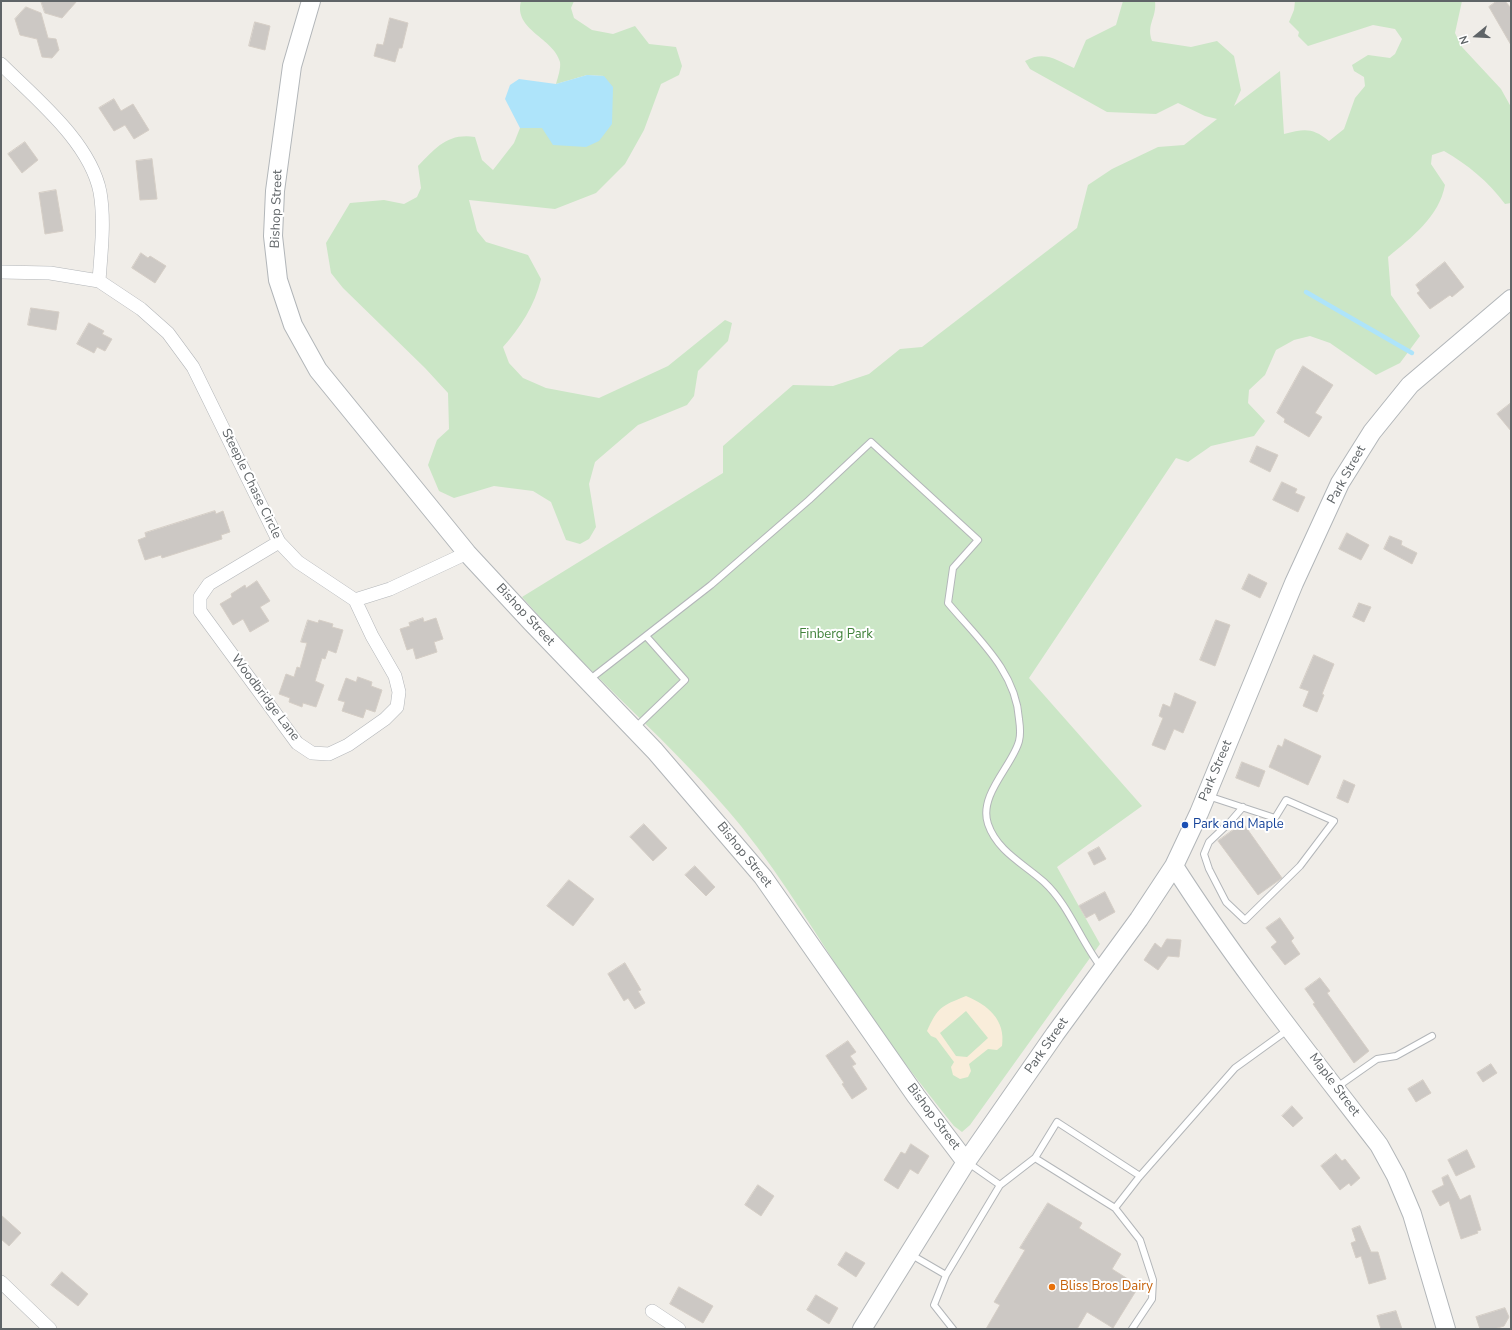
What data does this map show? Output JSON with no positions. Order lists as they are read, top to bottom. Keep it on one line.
{"streets":{"main road":["Bishop Street","Park Street","Maple Street"],"street":["Steeple Chase Circle","Woodbridge Lane"]},"crossings":[["Bishop Street","Park Street"],["Park Street","Maple Street"],["Steeple Chase Circle","Woodbridge Lane"]],"parks":["Finberg Park"],"places":["Park and Maple","Bliss Bros Dairy"],"north":"left"}
